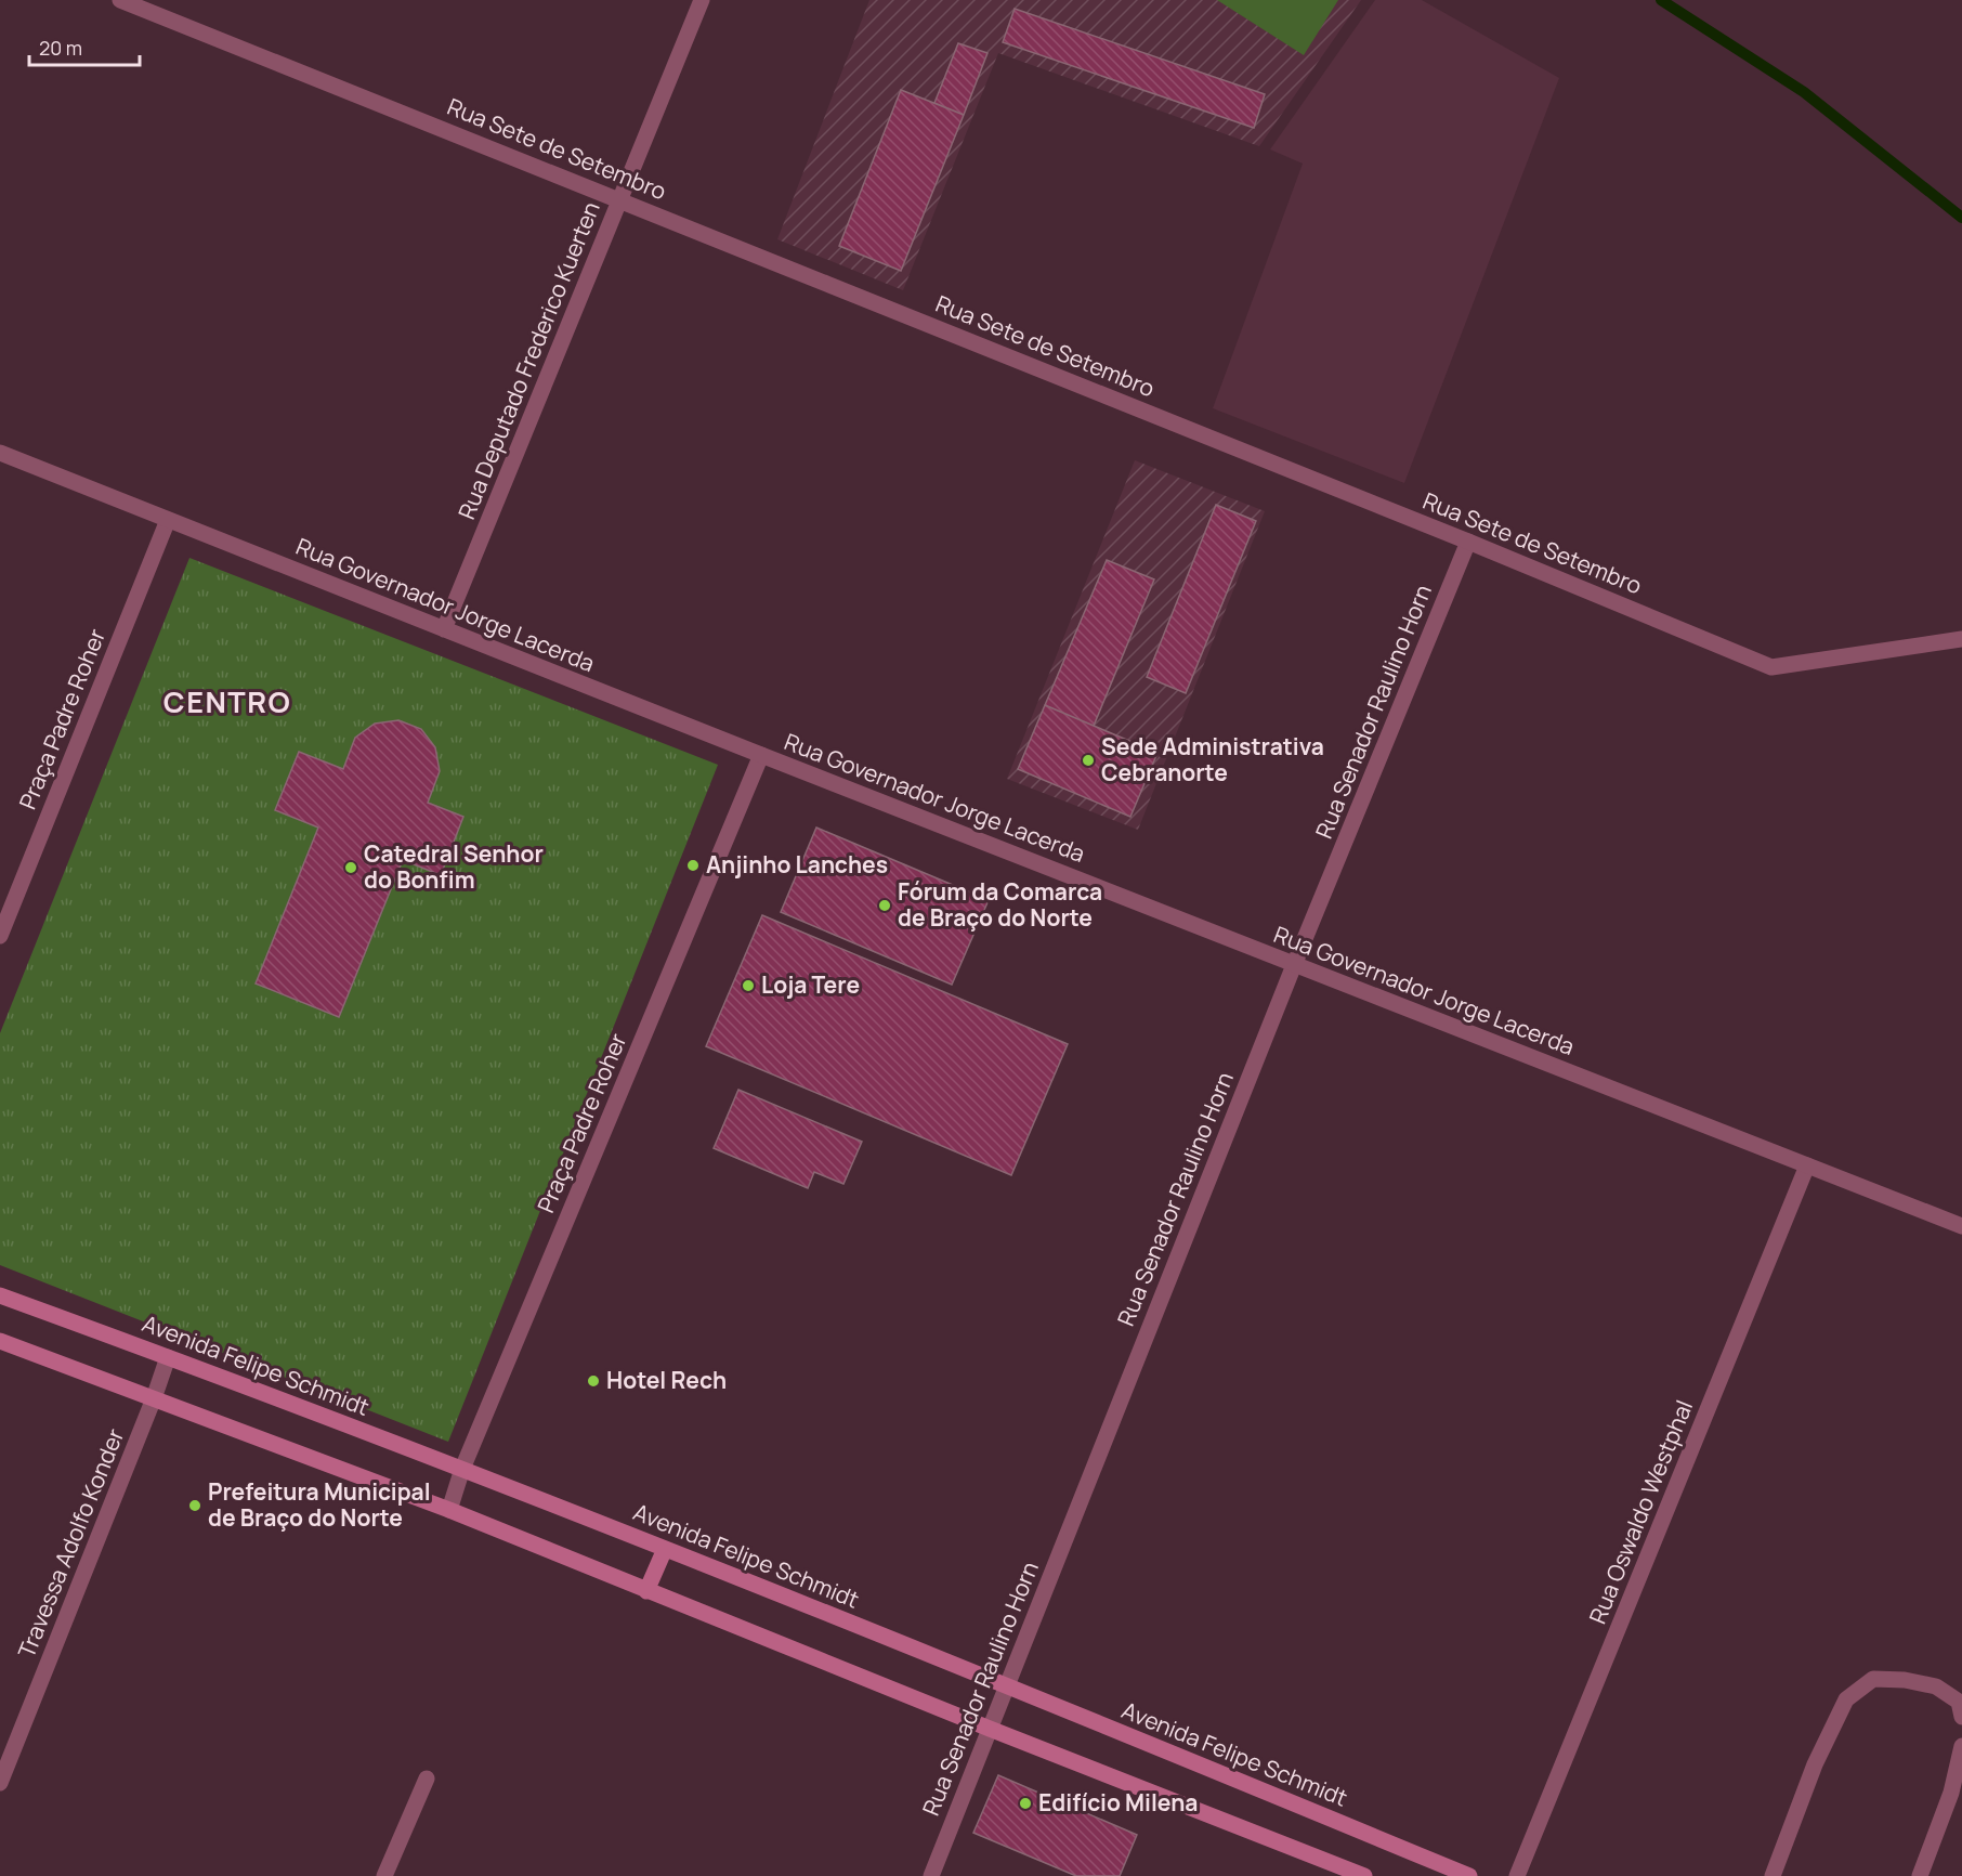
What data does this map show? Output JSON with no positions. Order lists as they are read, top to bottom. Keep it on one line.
{"streets":{"main road":["Avenida Felipe Schmidt"],"street":["Rua Sete de Setembro","Rua Deputado Frederico Kuerten","Rua Governador Jorge Lacerda","Rua Senador Raulino Horn","Praça Padre Roher","Rua Oswaldo Westphal","Travessa Adolfo Konder"]},"crossings":[["Rua Sete de Setembro","Rua Deputado Frederico Kuerten"],["Rua Sete de Setembro","Rua Senador Raulino Horn"],["Rua Deputado Frederico Kuerten","Rua Governador Jorge Lacerda"],["Rua Governador Jorge Lacerda","Rua Senador Raulino Horn"],["Rua Governador Jorge Lacerda","Praça Padre Roher"],["Rua Governador Jorge Lacerda","Rua Oswaldo Westphal"],["Rua Senador Raulino Horn","Avenida Felipe Schmidt"],["Praça Padre Roher","Avenida Felipe Schmidt"],["Avenida Felipe Schmidt","Travessa Adolfo Konder"]],"districts":["CENTRO"],"places":["Sede Administrativa Cebranorte","Anjinho Lanches","Catedral Senhor do Bonfim","Fórum da Comarca de Braço do Norte","Loja Tere","Hotel Rech","Prefeitura Municipal de Braço do Norte","Edifício Milena"],"scale_bar":"20 m"}
